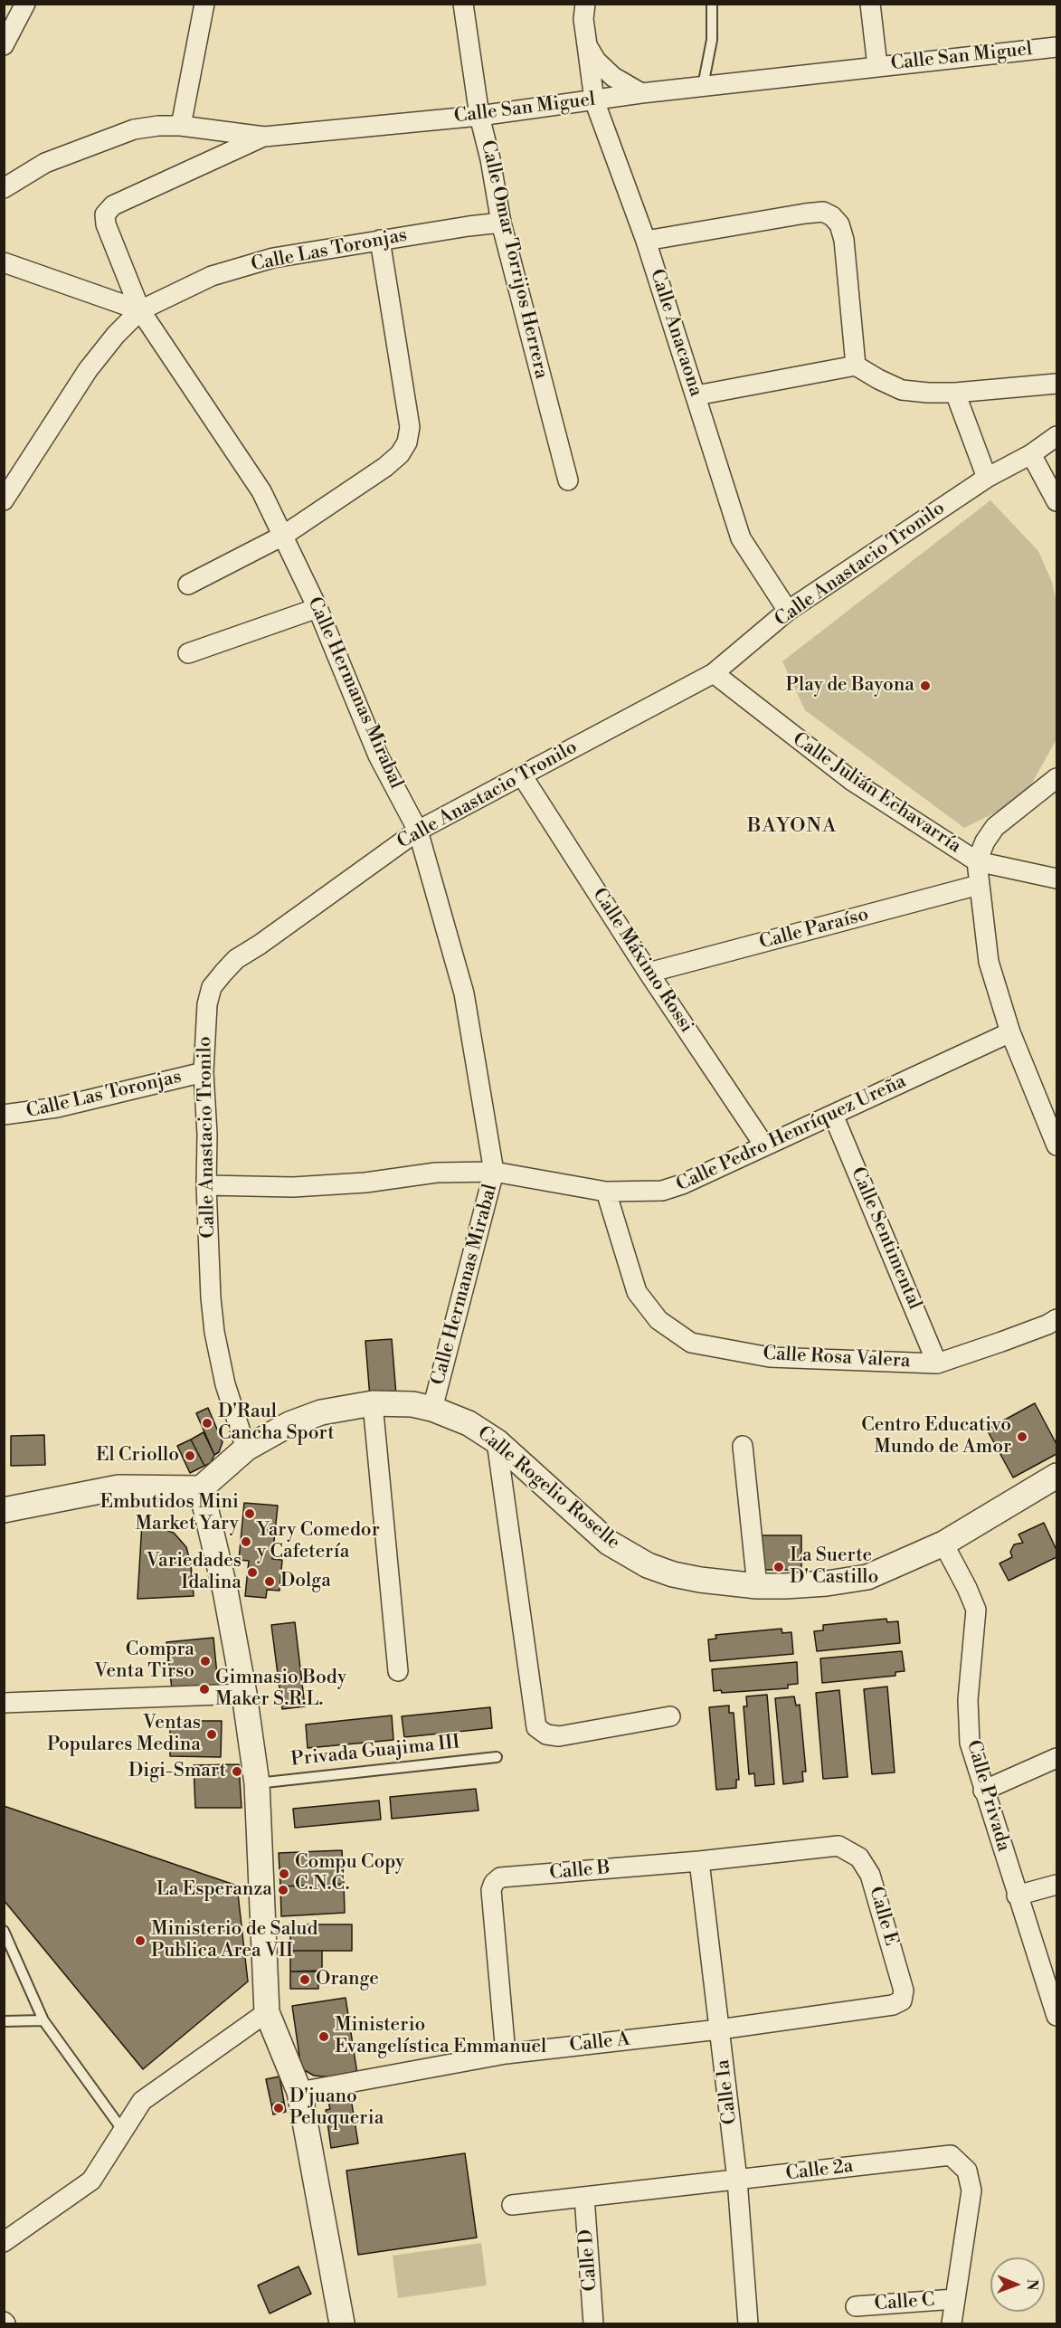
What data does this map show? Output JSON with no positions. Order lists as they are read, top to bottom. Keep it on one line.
{"streets":{"street":["Calle San Miguel","Calle Las Toronjas","Calle Omar Torrijos Herrera","Calle Anacaona","Calle Anastacio Tronilo","Calle Hermanas Mirabal","Calle Julián Echavarría","Calle Paraíso","Calle Máximo Rossi","Calle Pedro Henríquez Ureña","Calle Sentimental","Calle Rosa Valera","Calle Rogelio Roselle","Calle Privada","Calle B","Calle E","Calle A","Calle 1a","Calle 2a","Calle D","Calle C"],"lane":["Privada Guajima III"]},"crossings":[["Calle San Miguel","Calle Omar Torrijos Herrera"],["Calle San Miguel","Calle Anacaona"],["Calle San Miguel","Calle Hermanas Mirabal"],["Calle Las Toronjas","Calle Omar Torrijos Herrera"],["Calle Las Toronjas","Calle Anastacio Tronilo"],["Calle Las Toronjas","Calle Hermanas Mirabal"],["Calle Anacaona","Calle Anastacio Tronilo"],["Calle Anastacio Tronilo","Calle Hermanas Mirabal"],["Calle Anastacio Tronilo","Calle Julián Echavarría"],["Calle Anastacio Tronilo","Calle Máximo Rossi"],["Calle Anastacio Tronilo","Calle Pedro Henríquez Ureña"],["Calle Anastacio Tronilo","Calle Rogelio Roselle"],["Calle Hermanas Mirabal","Calle Pedro Henríquez Ureña"],["Calle Hermanas Mirabal","Calle Rogelio Roselle"],["Calle Paraíso","Calle Máximo Rossi"],["Calle Máximo Rossi","Calle Pedro Henríquez Ureña"],["Calle Pedro Henríquez Ureña","Calle Sentimental"],["Calle Pedro Henríquez Ureña","Calle Rosa Valera"],["Calle Sentimental","Calle Rosa Valera"],["Calle Rogelio Roselle","Calle Privada"],["Calle B","Calle E"],["Calle B","Calle A"],["Calle B","Calle 1a"],["Calle E","Calle A"],["Calle A","Calle 1a"],["Calle 1a","Calle 2a"],["Calle 2a","Calle D"],["Calle 2a","Calle C"]],"districts":["BAYONA"],"places":["Play de Bayona","D'Raul Cancha Sport","Centro Educativo Mundo de Amor","El Criollo","Embutidos Mini Market Yary","Yary Comedor y Cafetería","La Suerte D' Castillo","Variedades Idalina","Dolga","Compra Venta Tirso","Gimnasio Body Maker S.R.L.","Ventas Populares Medina","Digi-Smart","Compu Copy C.N.C.","La Esperanza","Ministerio de Salud Publica Area VII","Orange","Ministerio Evangelística Emmanuel","D'juano Peluqueria"],"north":"right"}
